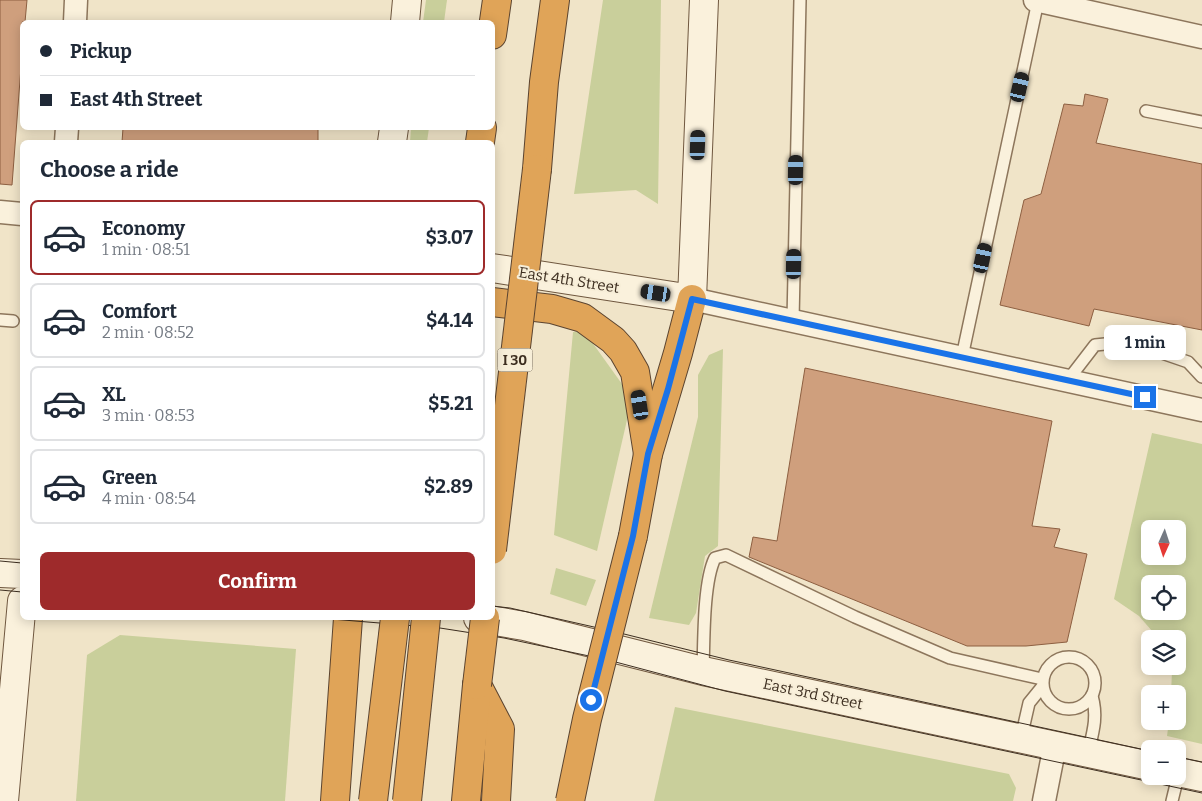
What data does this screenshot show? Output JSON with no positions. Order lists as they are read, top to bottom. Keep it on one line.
{"streets":{"highway":["I 30"],"main road":["East 4th Street","East 3rd Street"]},"north":"bottom","page":{"banner":["Pickup","East 4th Street"],"heading":"Choose a ride","list":[{"name":"Economy","note":"1 min · 08:51","value":"$3.07"},{"name":"Comfort","note":"2 min · 08:52","value":"$4.14"},{"name":"XL","note":"3 min · 08:53","value":"$5.21"},{"name":"Green","note":"4 min · 08:54","value":"$2.89"}],"bubble":"1 min","map_buttons":["+","−"],"buttons":"Confirm"}}
